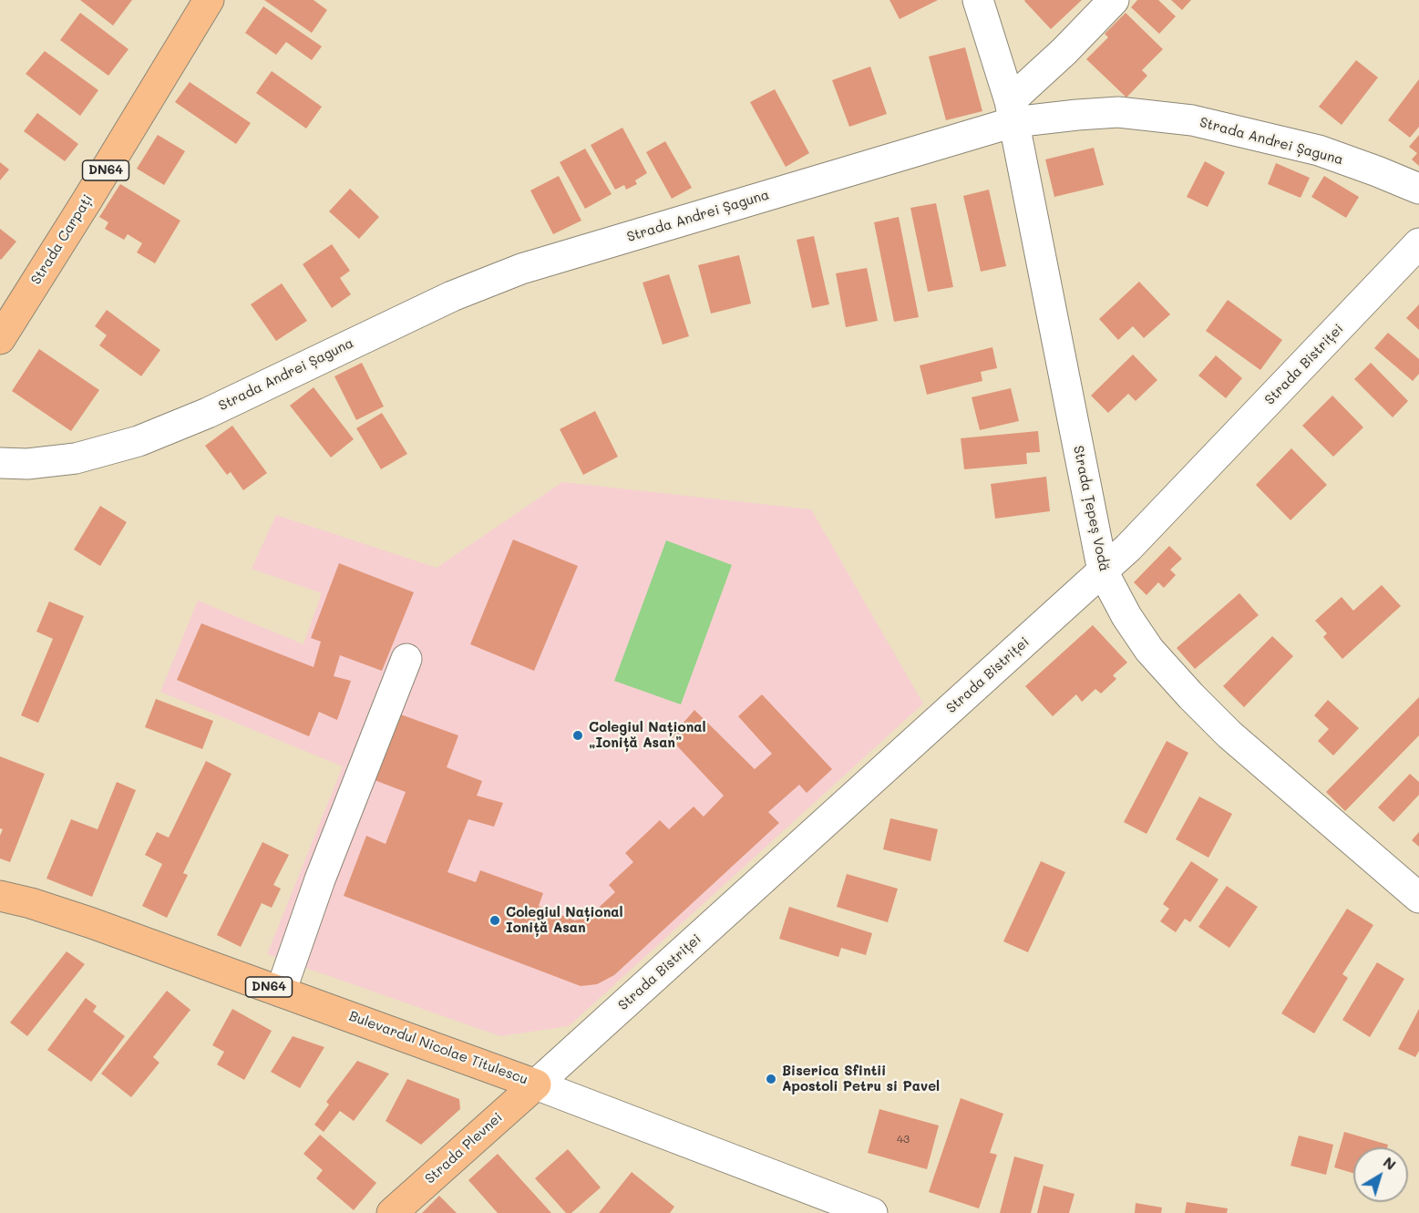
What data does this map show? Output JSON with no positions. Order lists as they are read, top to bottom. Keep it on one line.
{"streets":{"main road":["DN64","Strada Carpați","Bulevardul Nicolae Titulescu","Strada Plevnei"],"street":["Strada Andrei Șaguna","Strada Bistriței","Strada Țepeș Vodă"]},"crossings":[["Strada Andrei Șaguna","Strada Țepeș Vodă"],["Strada Bistriței","Strada Țepeș Vodă"],["Strada Bistriței","Bulevardul Nicolae Titulescu"],["Strada Bistriței","Strada Plevnei"],["Bulevardul Nicolae Titulescu","Strada Plevnei"]],"places":["Colegiul Național „Ioniță Asan”","Colegiul Național Ioniță Asan","Biserica Sfintii Apostoli Petru si Pavel"],"house_numbers":["43"],"north":"top right"}
